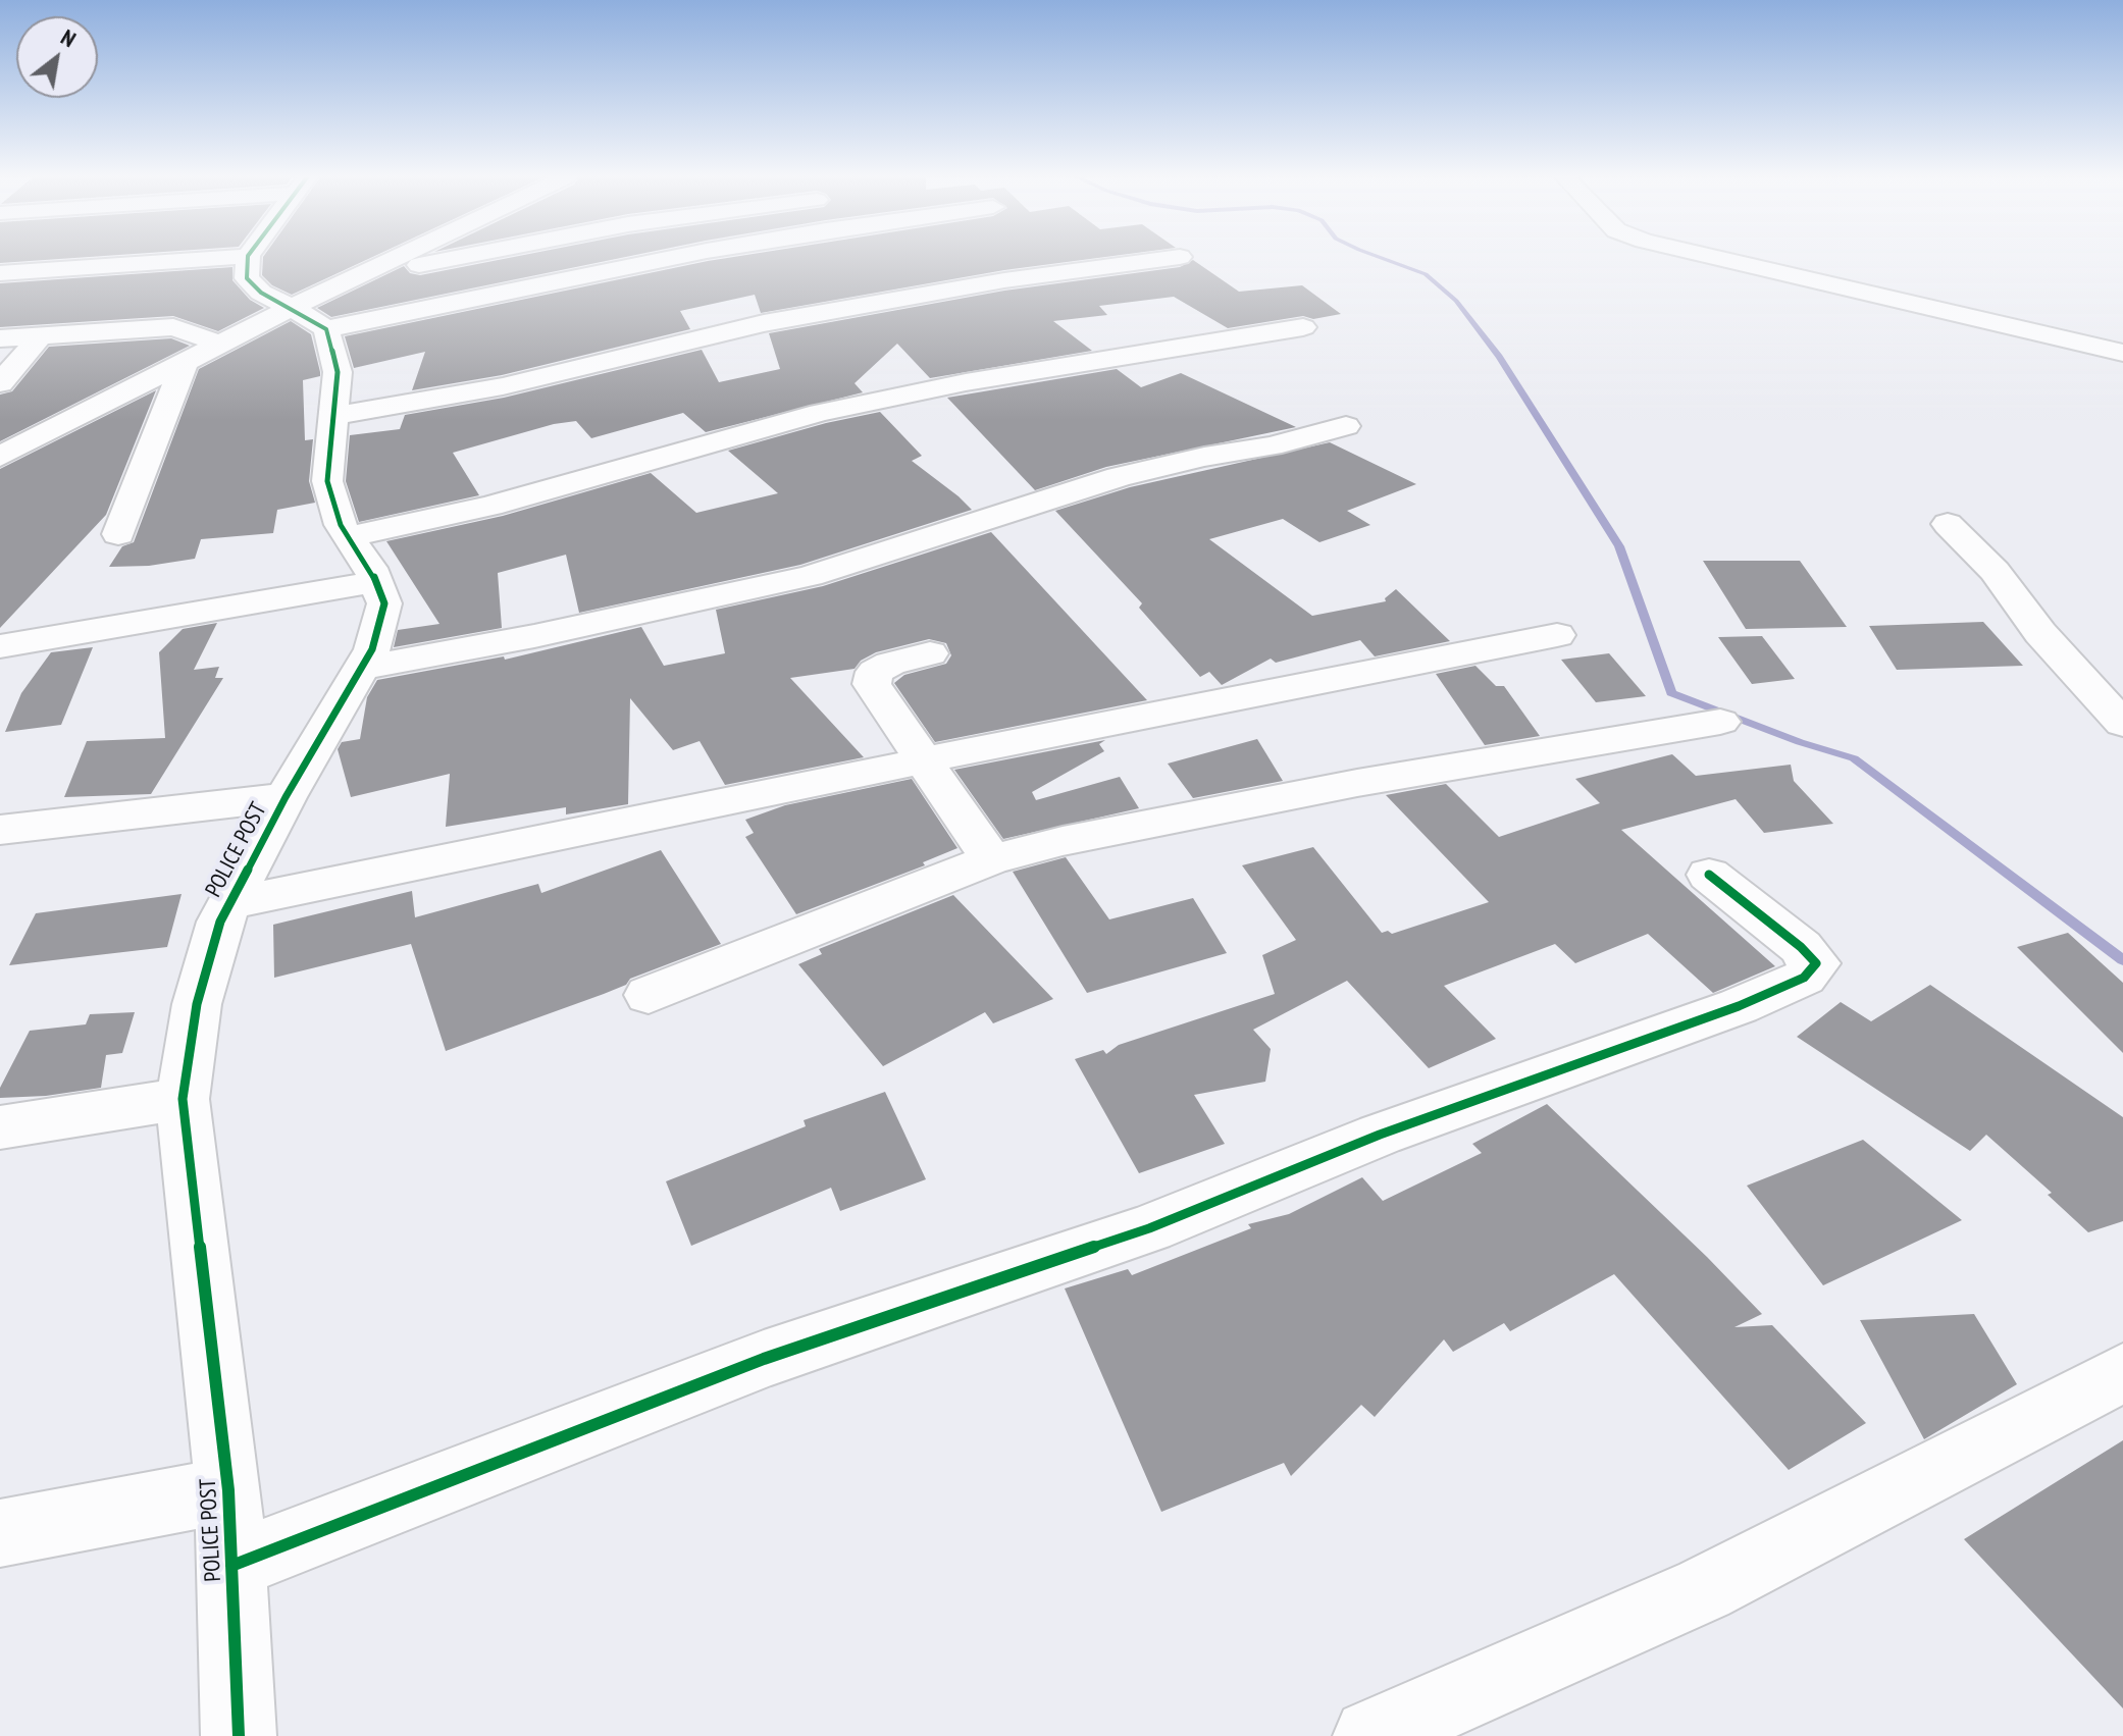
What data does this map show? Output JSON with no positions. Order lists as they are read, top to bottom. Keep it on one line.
{"streets":{"street":["POLICE POST"]},"north":"top right"}
